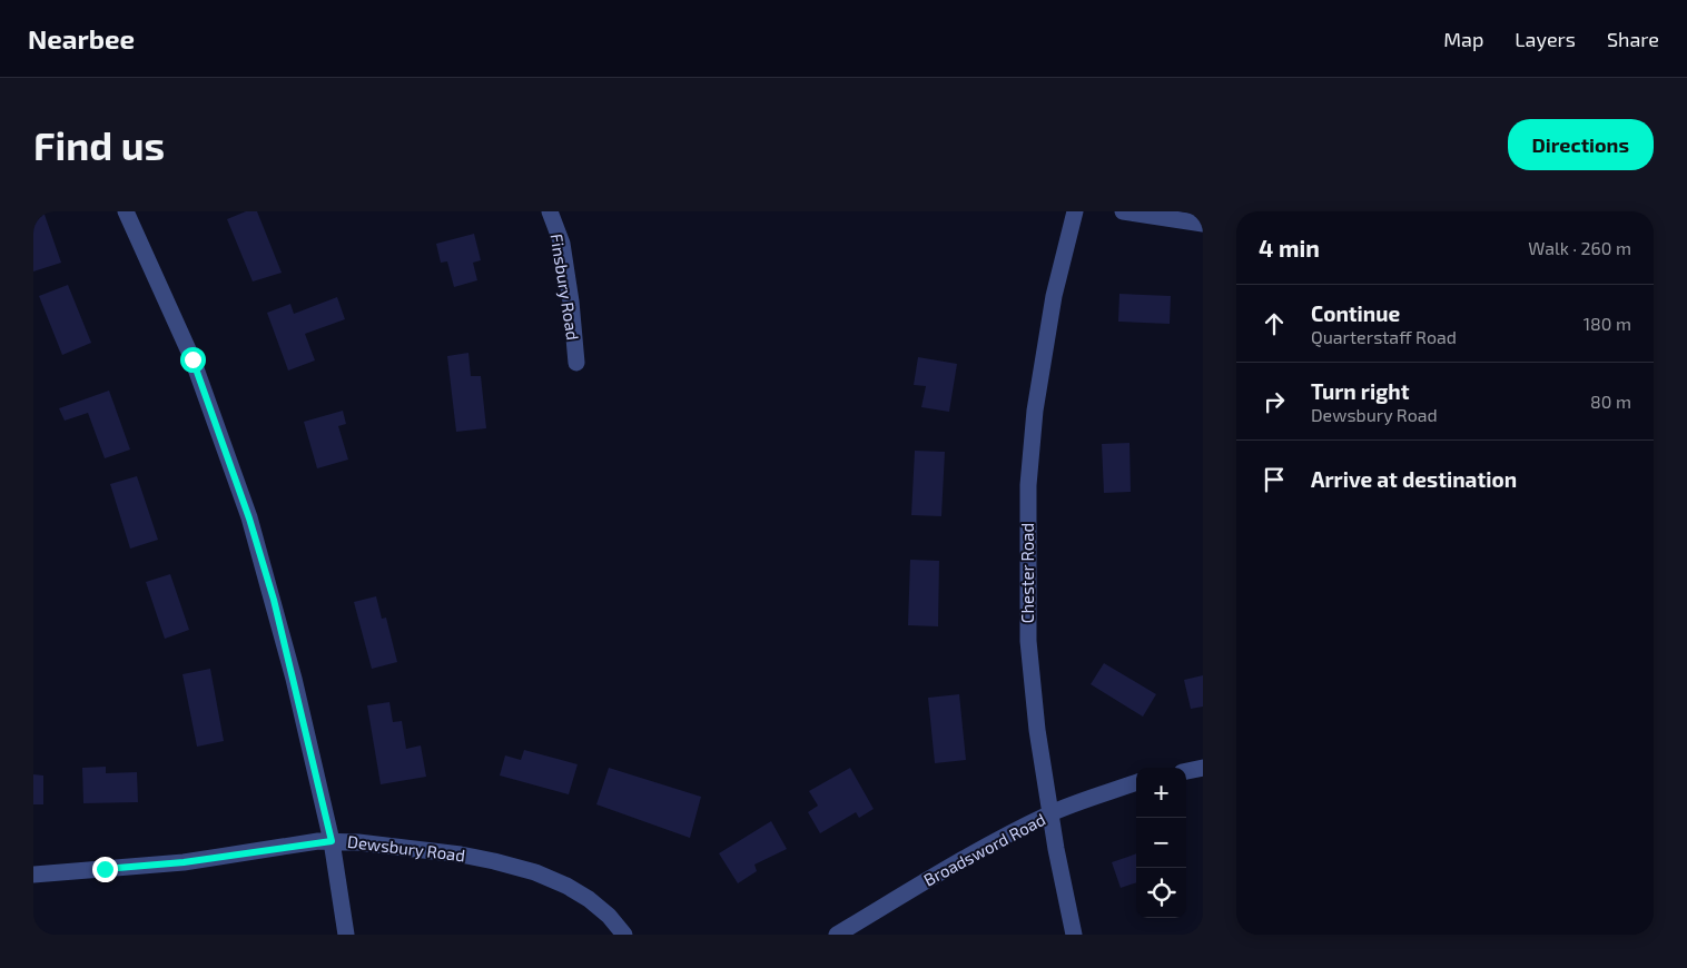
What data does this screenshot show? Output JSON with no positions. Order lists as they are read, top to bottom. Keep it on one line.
{"streets":{"street":["Finsbury Road","Chester Road","Dewsbury Road","Broadsword Road"]},"crossings":[["Chester Road","Broadsword Road"]],"page":{"header":"Nearbee","nav":["Map","Layers","Share"],"buttons":"Directions","title":"Find us","heading":["4 min","Walk · 260 m"],"list":[["Continue","Quarterstaff Road","180 m"],["Turn right","Dewsbury Road","80 m"],"Arrive at destination"],"map_buttons":["+","−"]}}
